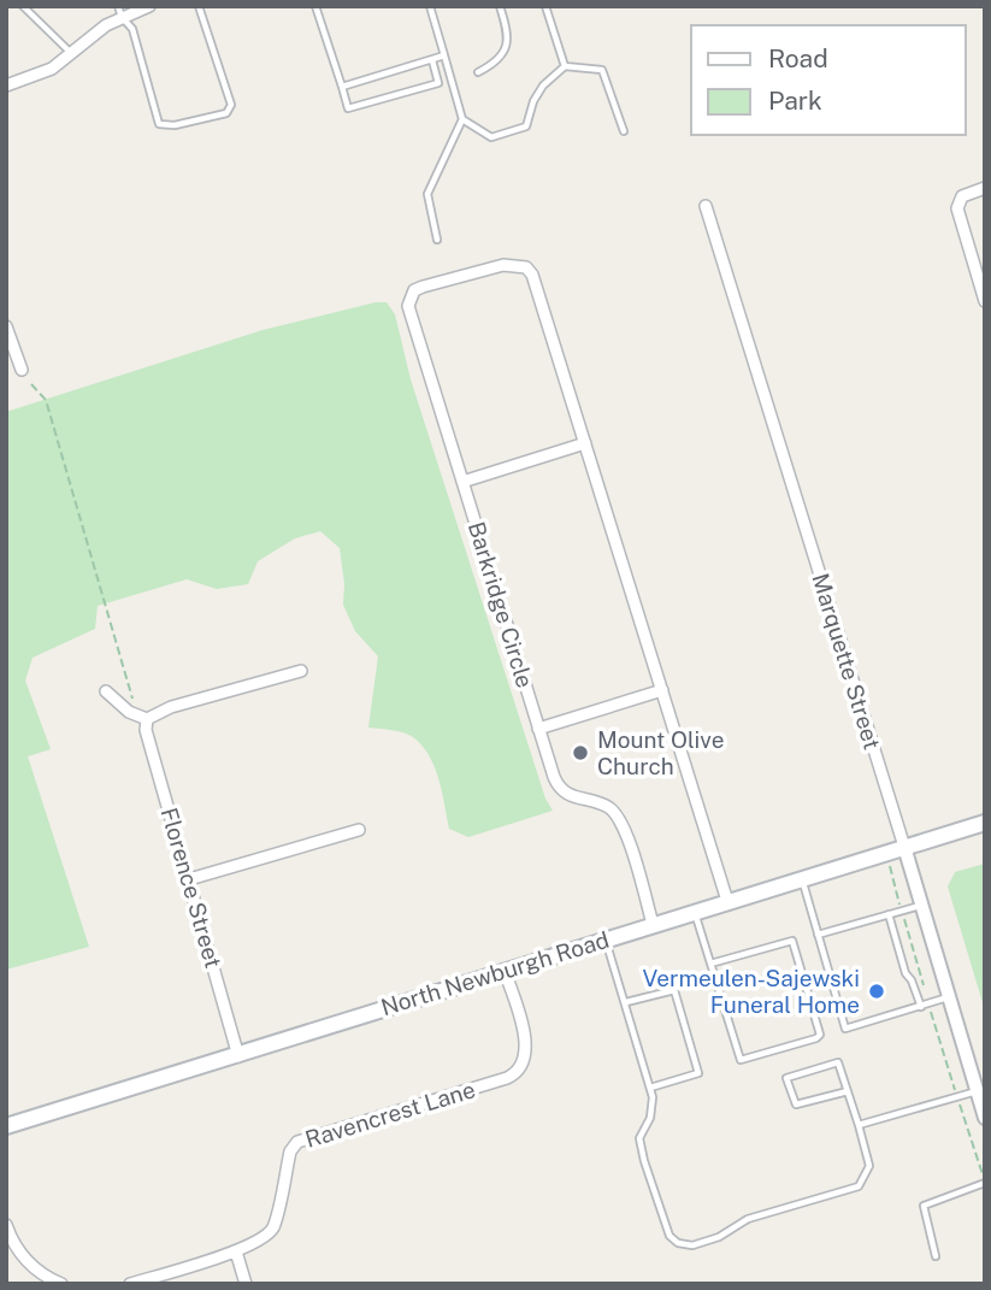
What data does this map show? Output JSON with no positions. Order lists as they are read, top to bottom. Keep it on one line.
{"streets":{"main road":["North Newburgh Road"],"street":["Barkridge Circle","Marquette Street","Florence Street","Ravencrest Lane"]},"crossings":[["Barkridge Circle","North Newburgh Road"],["Marquette Street","North Newburgh Road"],["Florence Street","North Newburgh Road"],["North Newburgh Road","Ravencrest Lane"]],"places":["Mount Olive Church","Vermeulen-Sajewski Funeral Home"],"legend":["Road","Park"]}
